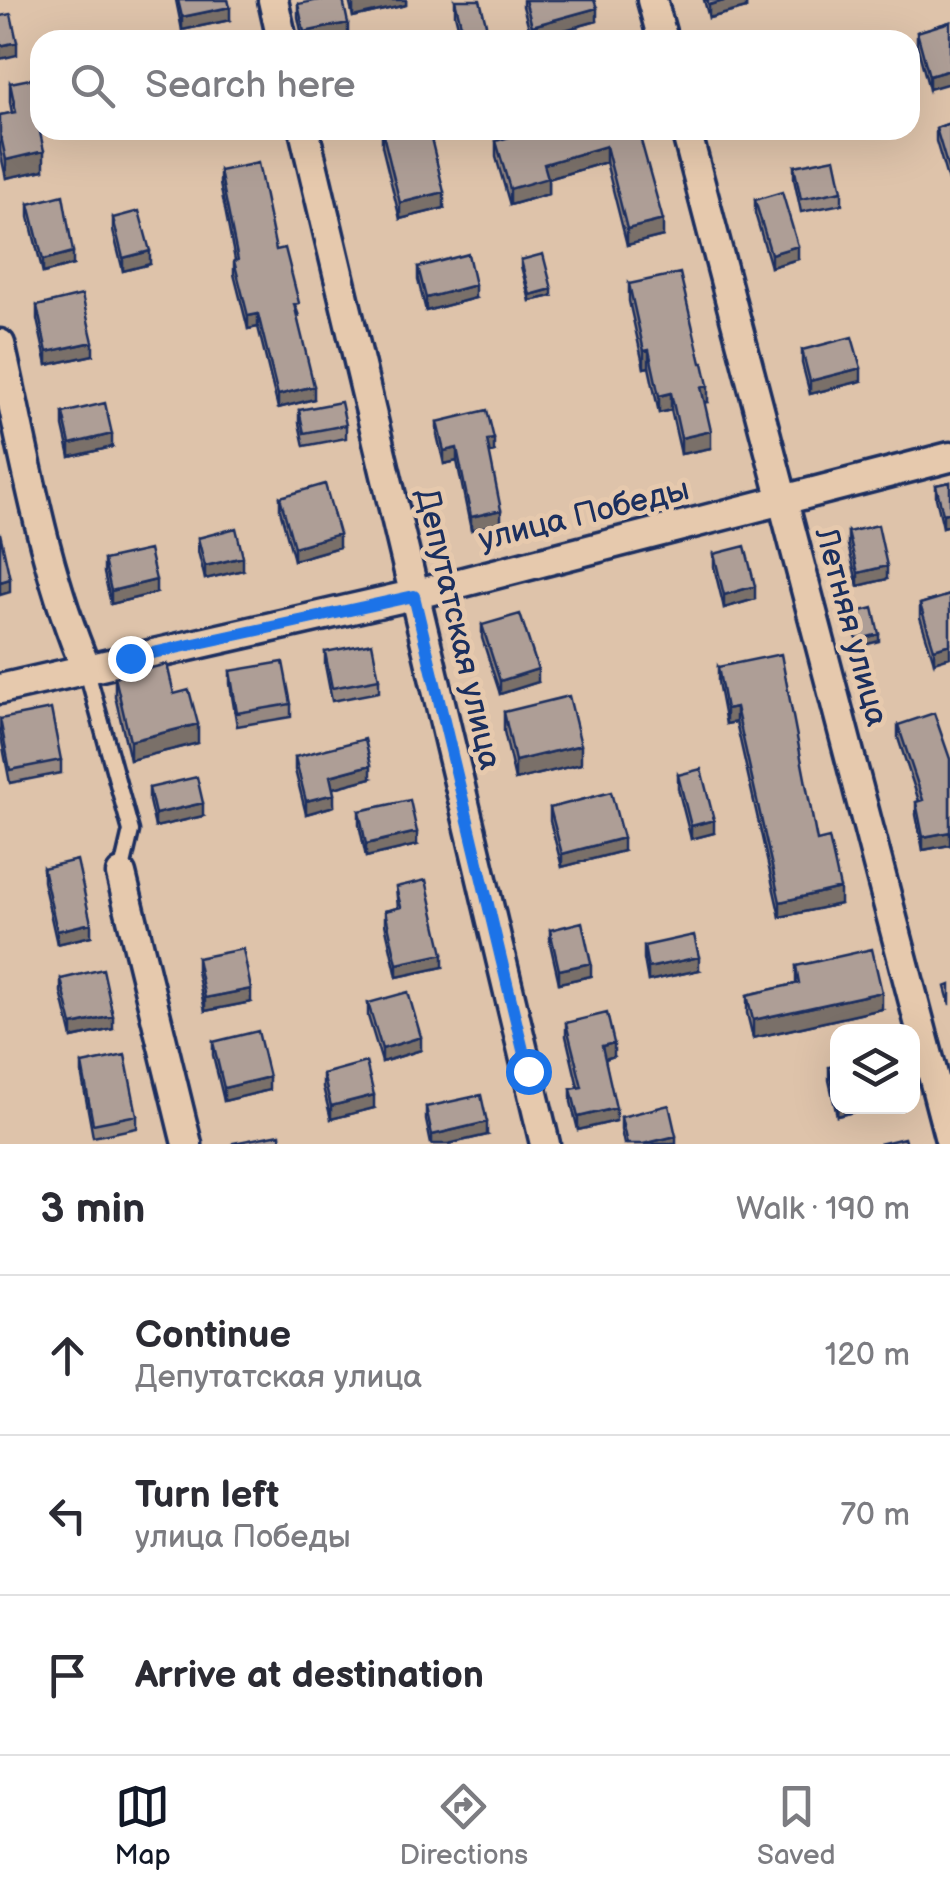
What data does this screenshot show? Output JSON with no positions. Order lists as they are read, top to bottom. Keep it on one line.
{"streets":{"street":["улица Победы","Летняя улица","Депутатская улица"]},"crossings":[["улица Победы","Летняя улица"],["улица Победы","Депутатская улица"]],"page":{"search":"Search here","heading":["3 min","Walk · 190 m"],"list":[["Continue","Депутатская улица","120 m"],["Turn left","улица Победы","70 m"],"Arrive at destination"],"nav":["Map","Directions","Saved"]}}
